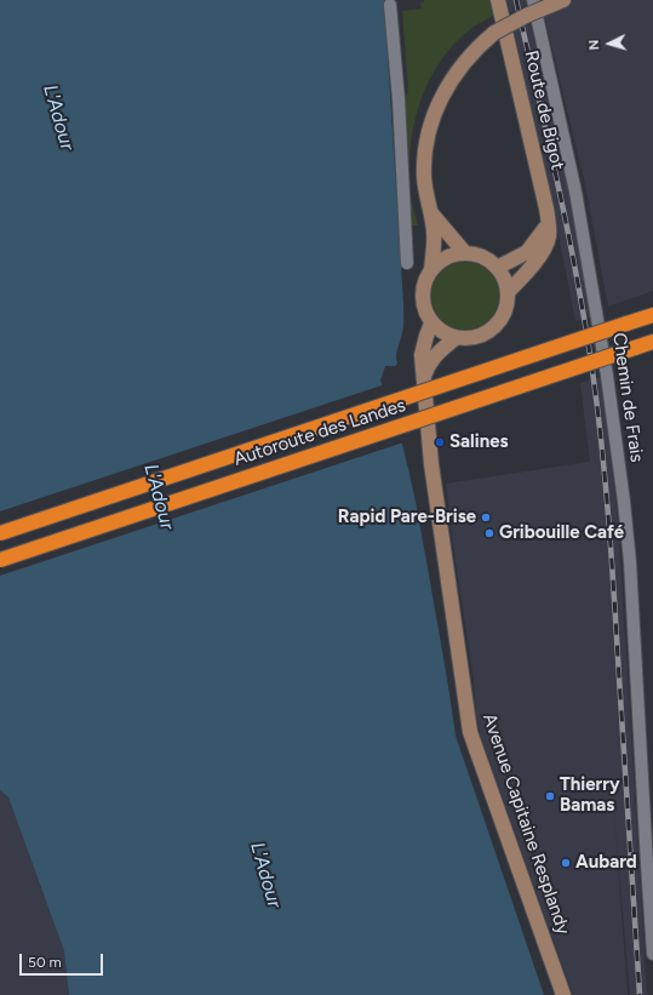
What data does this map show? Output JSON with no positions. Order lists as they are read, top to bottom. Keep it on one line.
{"streets":{"highway":["Autoroute des Landes"],"main road":["Route de Bigot","Avenue Capitaine Resplandy"],"street":["Chemin de Frais"]},"crossings":[["Route de Bigot","Avenue Capitaine Resplandy"]],"water":["L'Adour"],"places":["Salines","Rapid Pare-Brise","Gribouille Café","Thierry Bamas","Aubard"],"scale_bar":"50 m","north":"left"}
